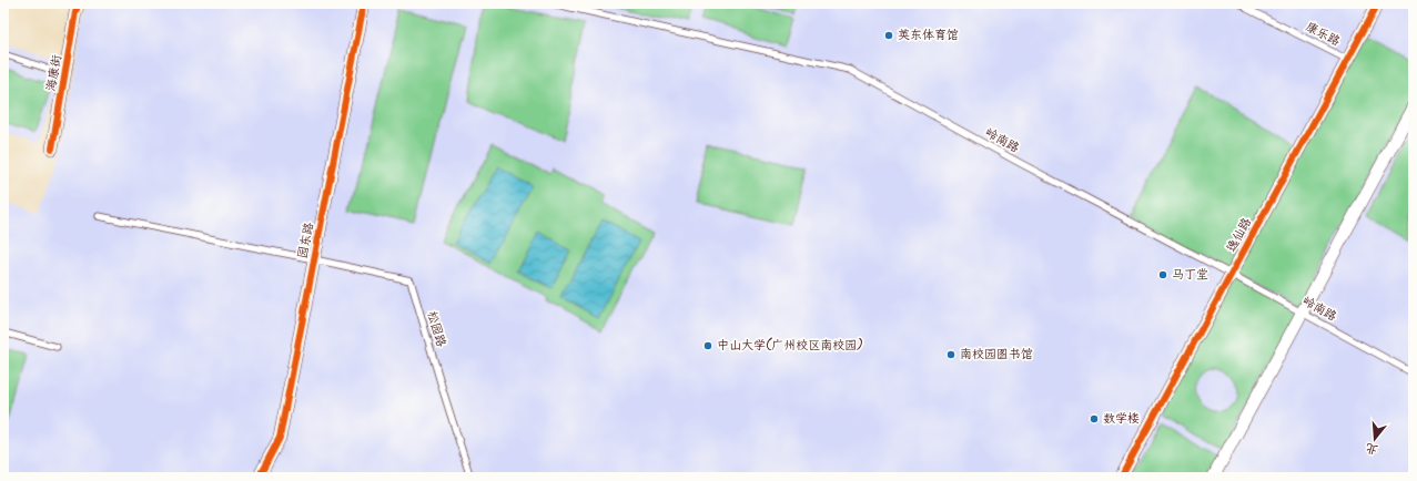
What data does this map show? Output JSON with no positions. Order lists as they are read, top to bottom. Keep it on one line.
{"streets":{"street":["海康街","逸仙路","园东路"],"lane":["康乐路","岭南路","松园路"]},"crossings":[["康乐路","逸仙路"],["岭南路","逸仙路"],["园东路","松园路"]],"places":["英东体育馆","马丁堂","中山大学(广州校区南校园)","南校园图书馆","数学楼"],"north":"bottom"}
